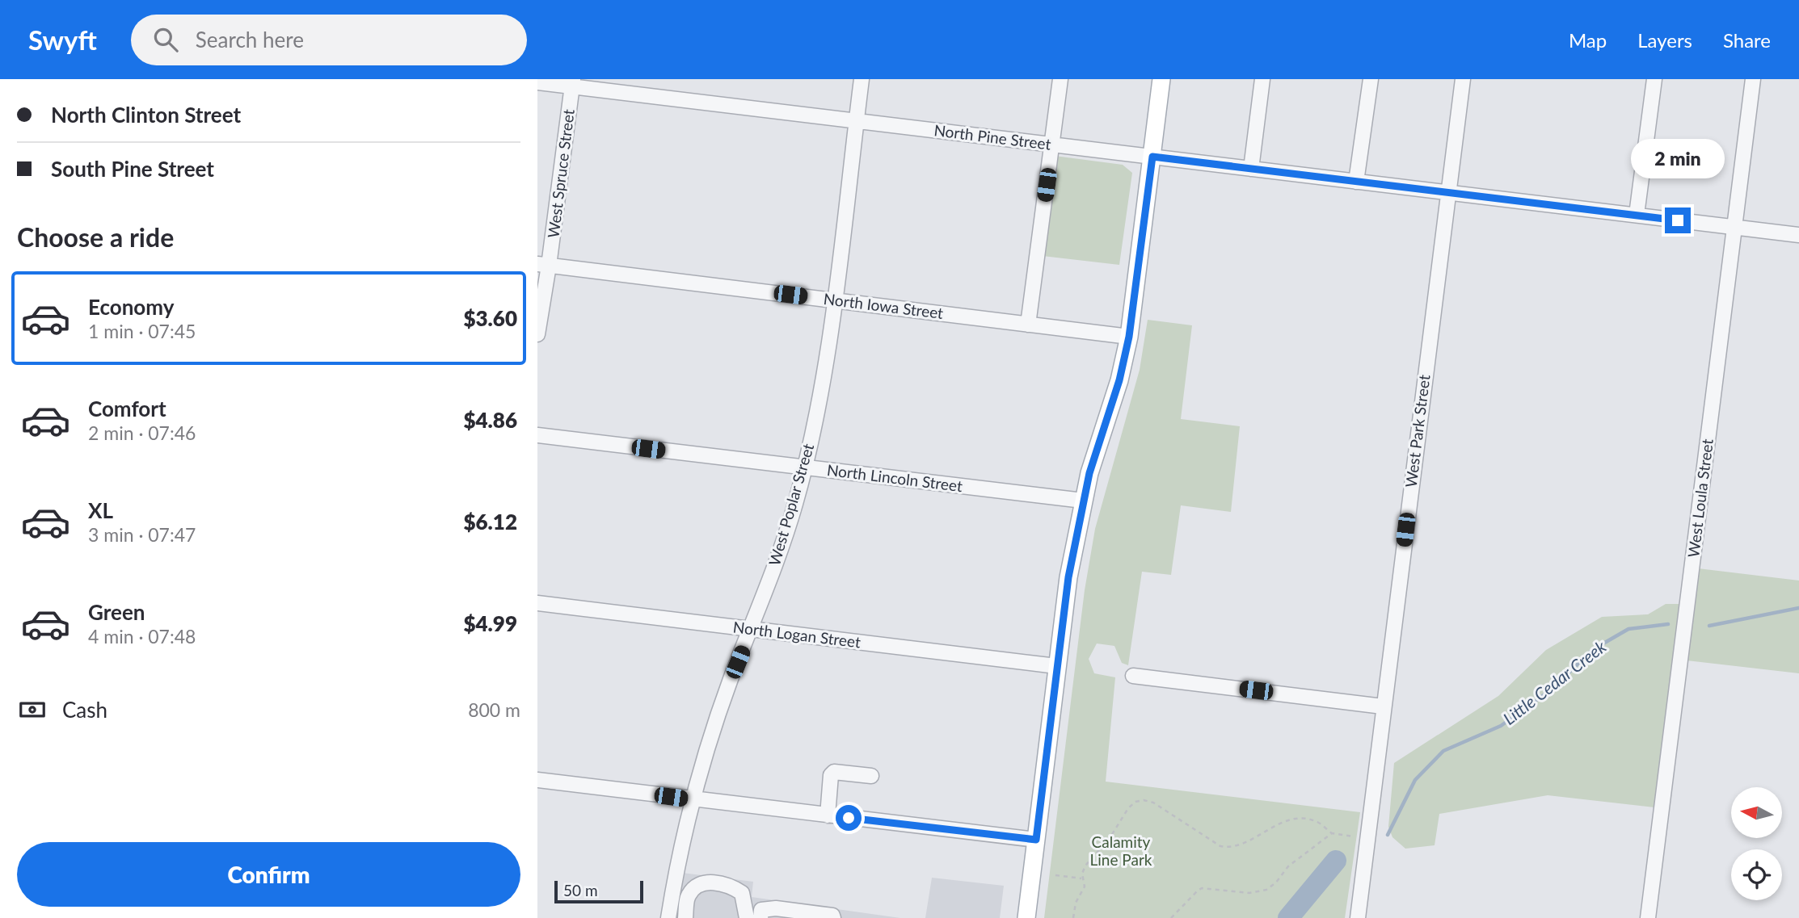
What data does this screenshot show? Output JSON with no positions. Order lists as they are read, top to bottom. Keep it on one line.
{"streets":{"street":["North Pine Street","West Spruce Street","North Iowa Street","West Park Street","North Lincoln Street","West Loula Street","West Poplar Street","North Logan Street"]},"crossings":[["North Pine Street","West Spruce Street"],["North Pine Street","West Park Street"],["North Pine Street","West Loula Street"],["North Pine Street","West Poplar Street"],["West Spruce Street","North Iowa Street"],["North Iowa Street","West Poplar Street"],["North Lincoln Street","West Poplar Street"],["West Poplar Street","North Logan Street"]],"water":["Little Cedar Creek"],"parks":["Calamity Line Park"],"scale_bar":"50 m","north":"left","page":{"header":"Swyft","search":"Search here","nav":["Map","Layers","Share"],"banner":["North Clinton Street","South Pine Street"],"bubble":"2 min","heading":"Choose a ride","list":[{"name":"Economy","note":"1 min · 07:45","value":"$3.60"},{"name":"Comfort","note":"2 min · 07:46","value":"$4.86"},{"name":"XL","note":"3 min · 07:47","value":"$6.12"},{"name":"Green","note":"4 min · 07:48","value":"$4.99"}],"pay":["Cash","800 m"],"buttons":"Confirm","scale":"50 m"}}
